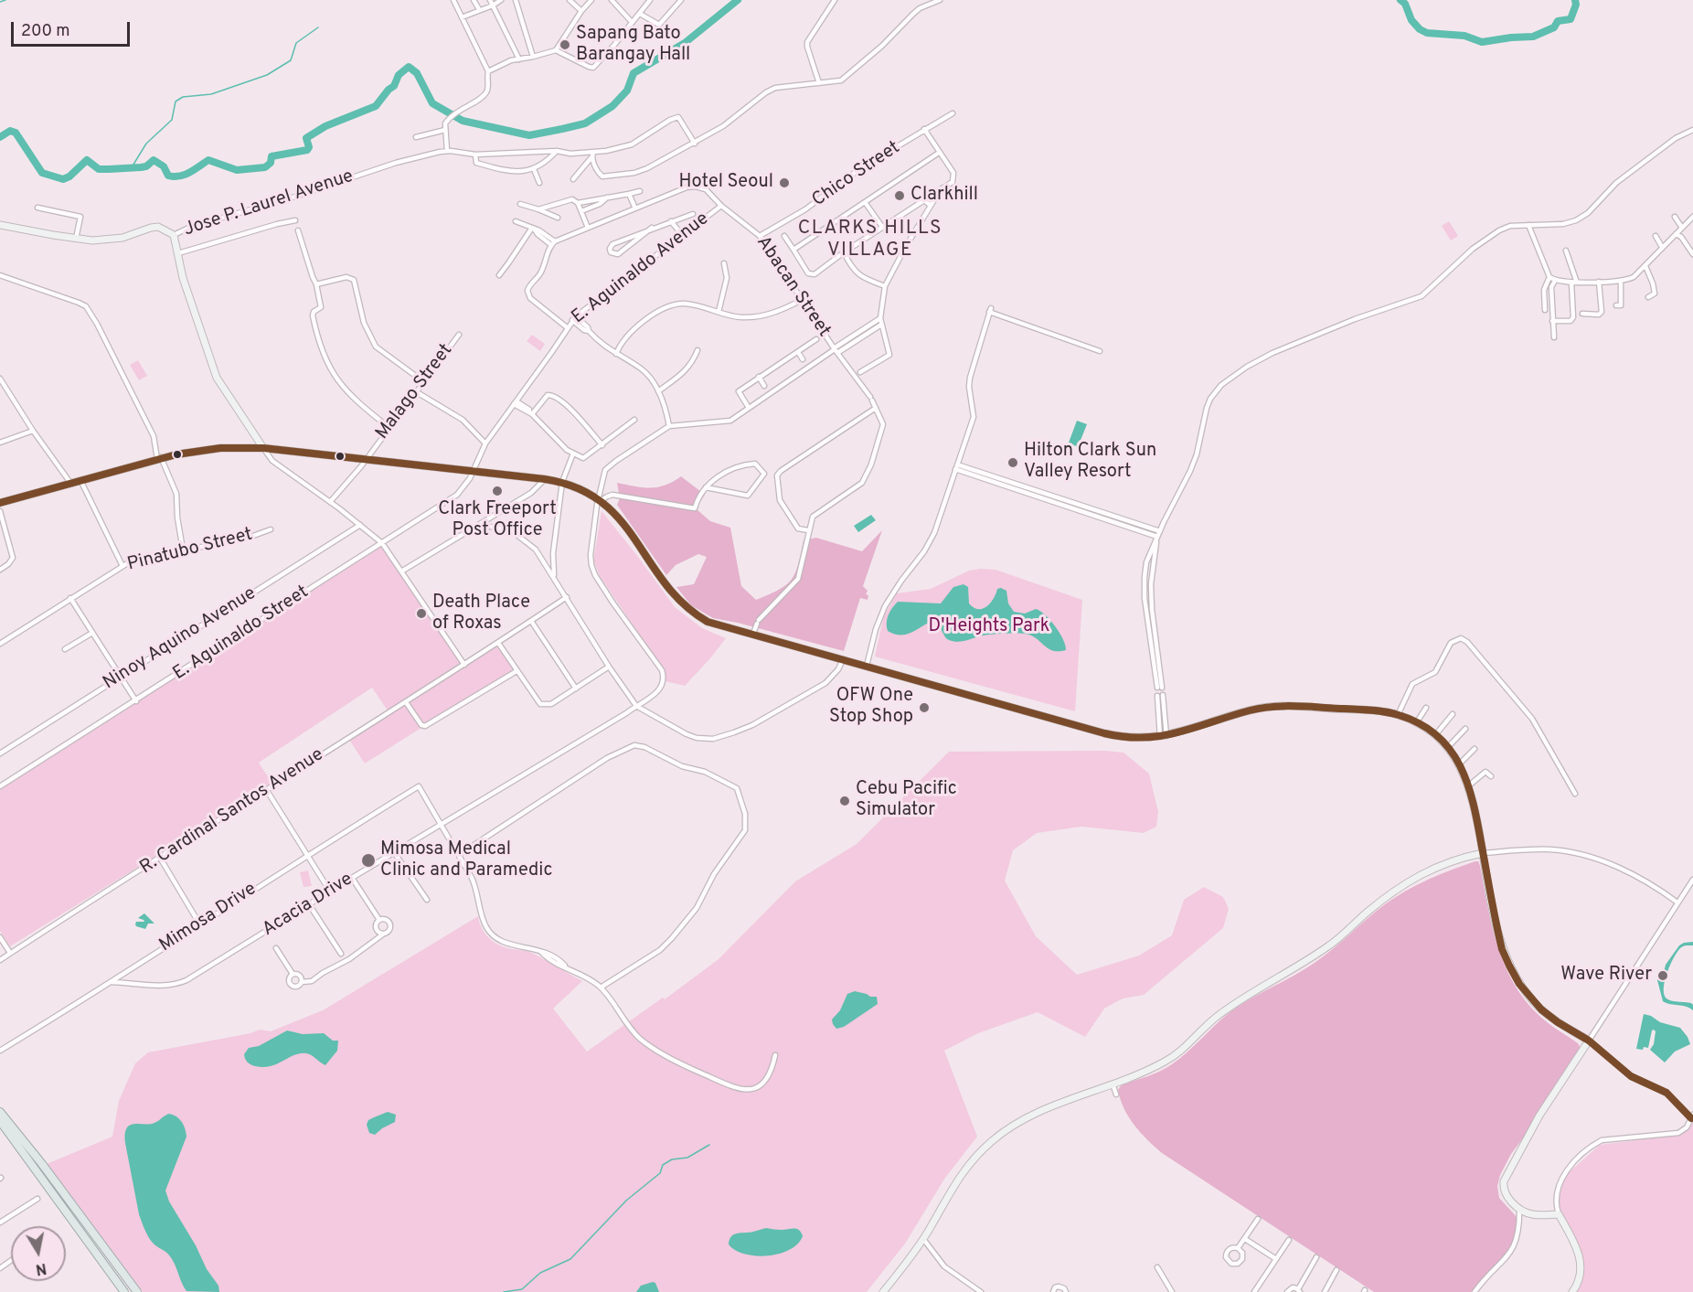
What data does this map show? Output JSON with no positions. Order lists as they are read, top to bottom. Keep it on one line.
{"streets":{"main road":["Jose P. Laurel Avenue"],"street":["Chico Street","E. Aguinaldo Avenue","Abacan Street","Malago Street","Pinatubo Street","E. Aguinaldo Street","Ninoy Aquino Avenue","R. Cardinal Santos Avenue","Acacia Drive","Mimosa Drive"]},"crossings":[["Chico Street","Abacan Street"],["E. Aguinaldo Avenue","Abacan Street"],["E. Aguinaldo Avenue","E. Aguinaldo Street"],["Acacia Drive","Mimosa Drive"]],"districts":["CLARKS HILLS VILLAGE"],"parks":["D'Heights Park"],"places":["Sapang Bato Barangay Hall","Hotel Seoul","Clarkhill","Hilton Clark Sun Valley Resort","Clark Freeport Post Office","Death Place of Roxas","OFW One Stop Shop","Cebu Pacific Simulator","Mimosa Medical Clinic and Paramedic","Wave River"],"scale_bar":"200 m","north":"bottom"}
